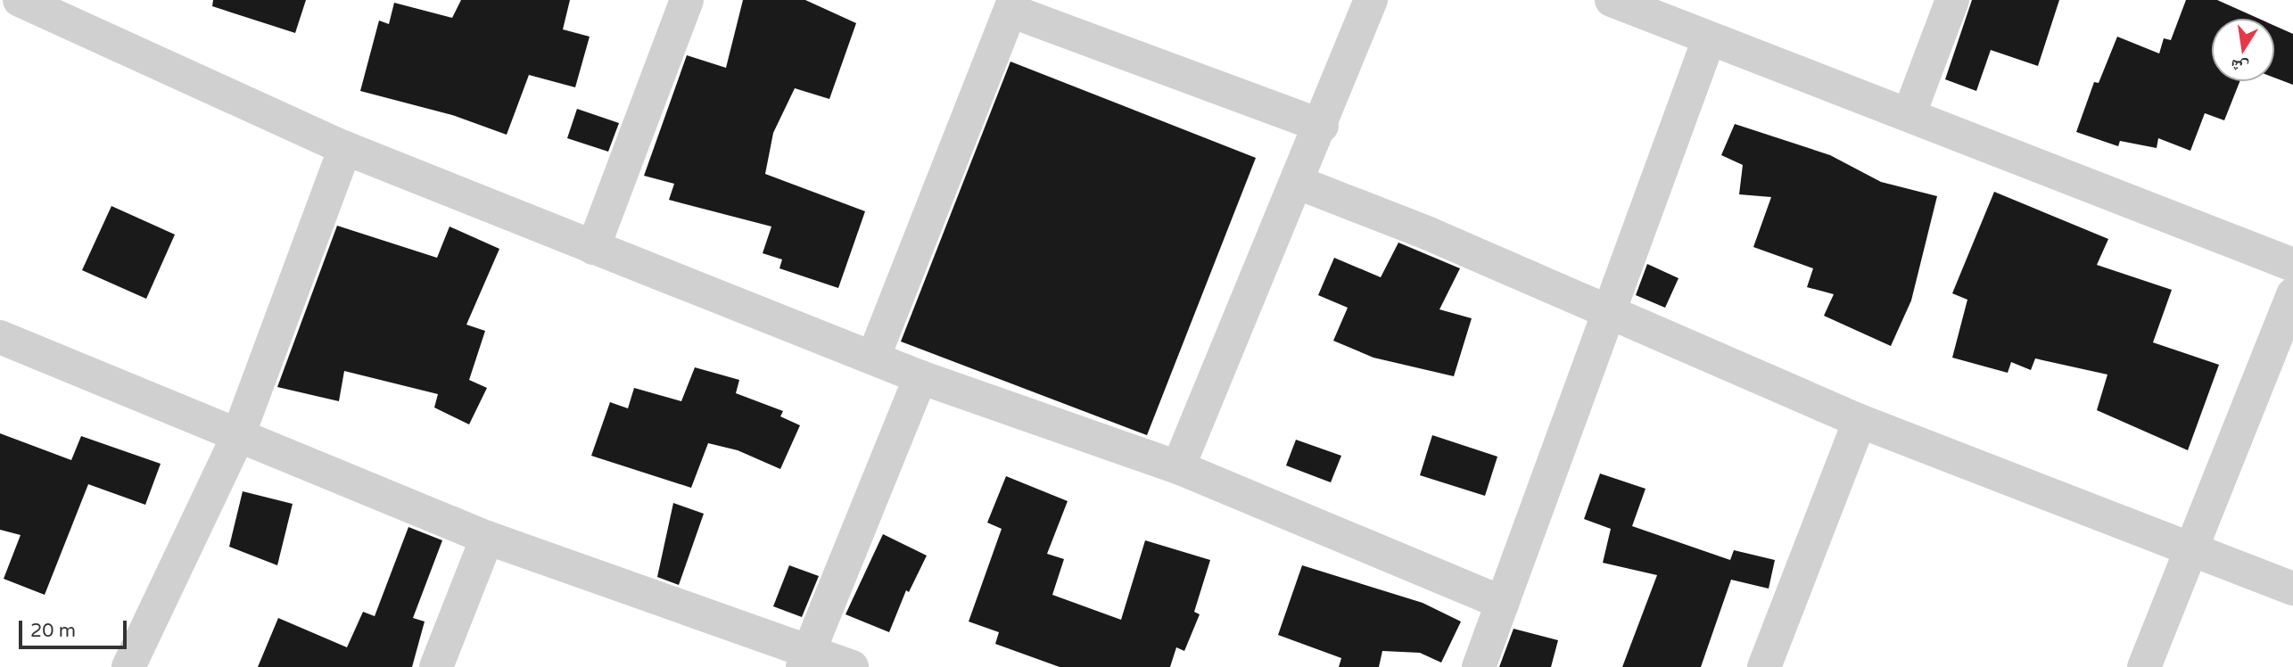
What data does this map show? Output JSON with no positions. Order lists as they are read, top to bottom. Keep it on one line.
{"scale_bar":"20 m","north":"bottom"}
